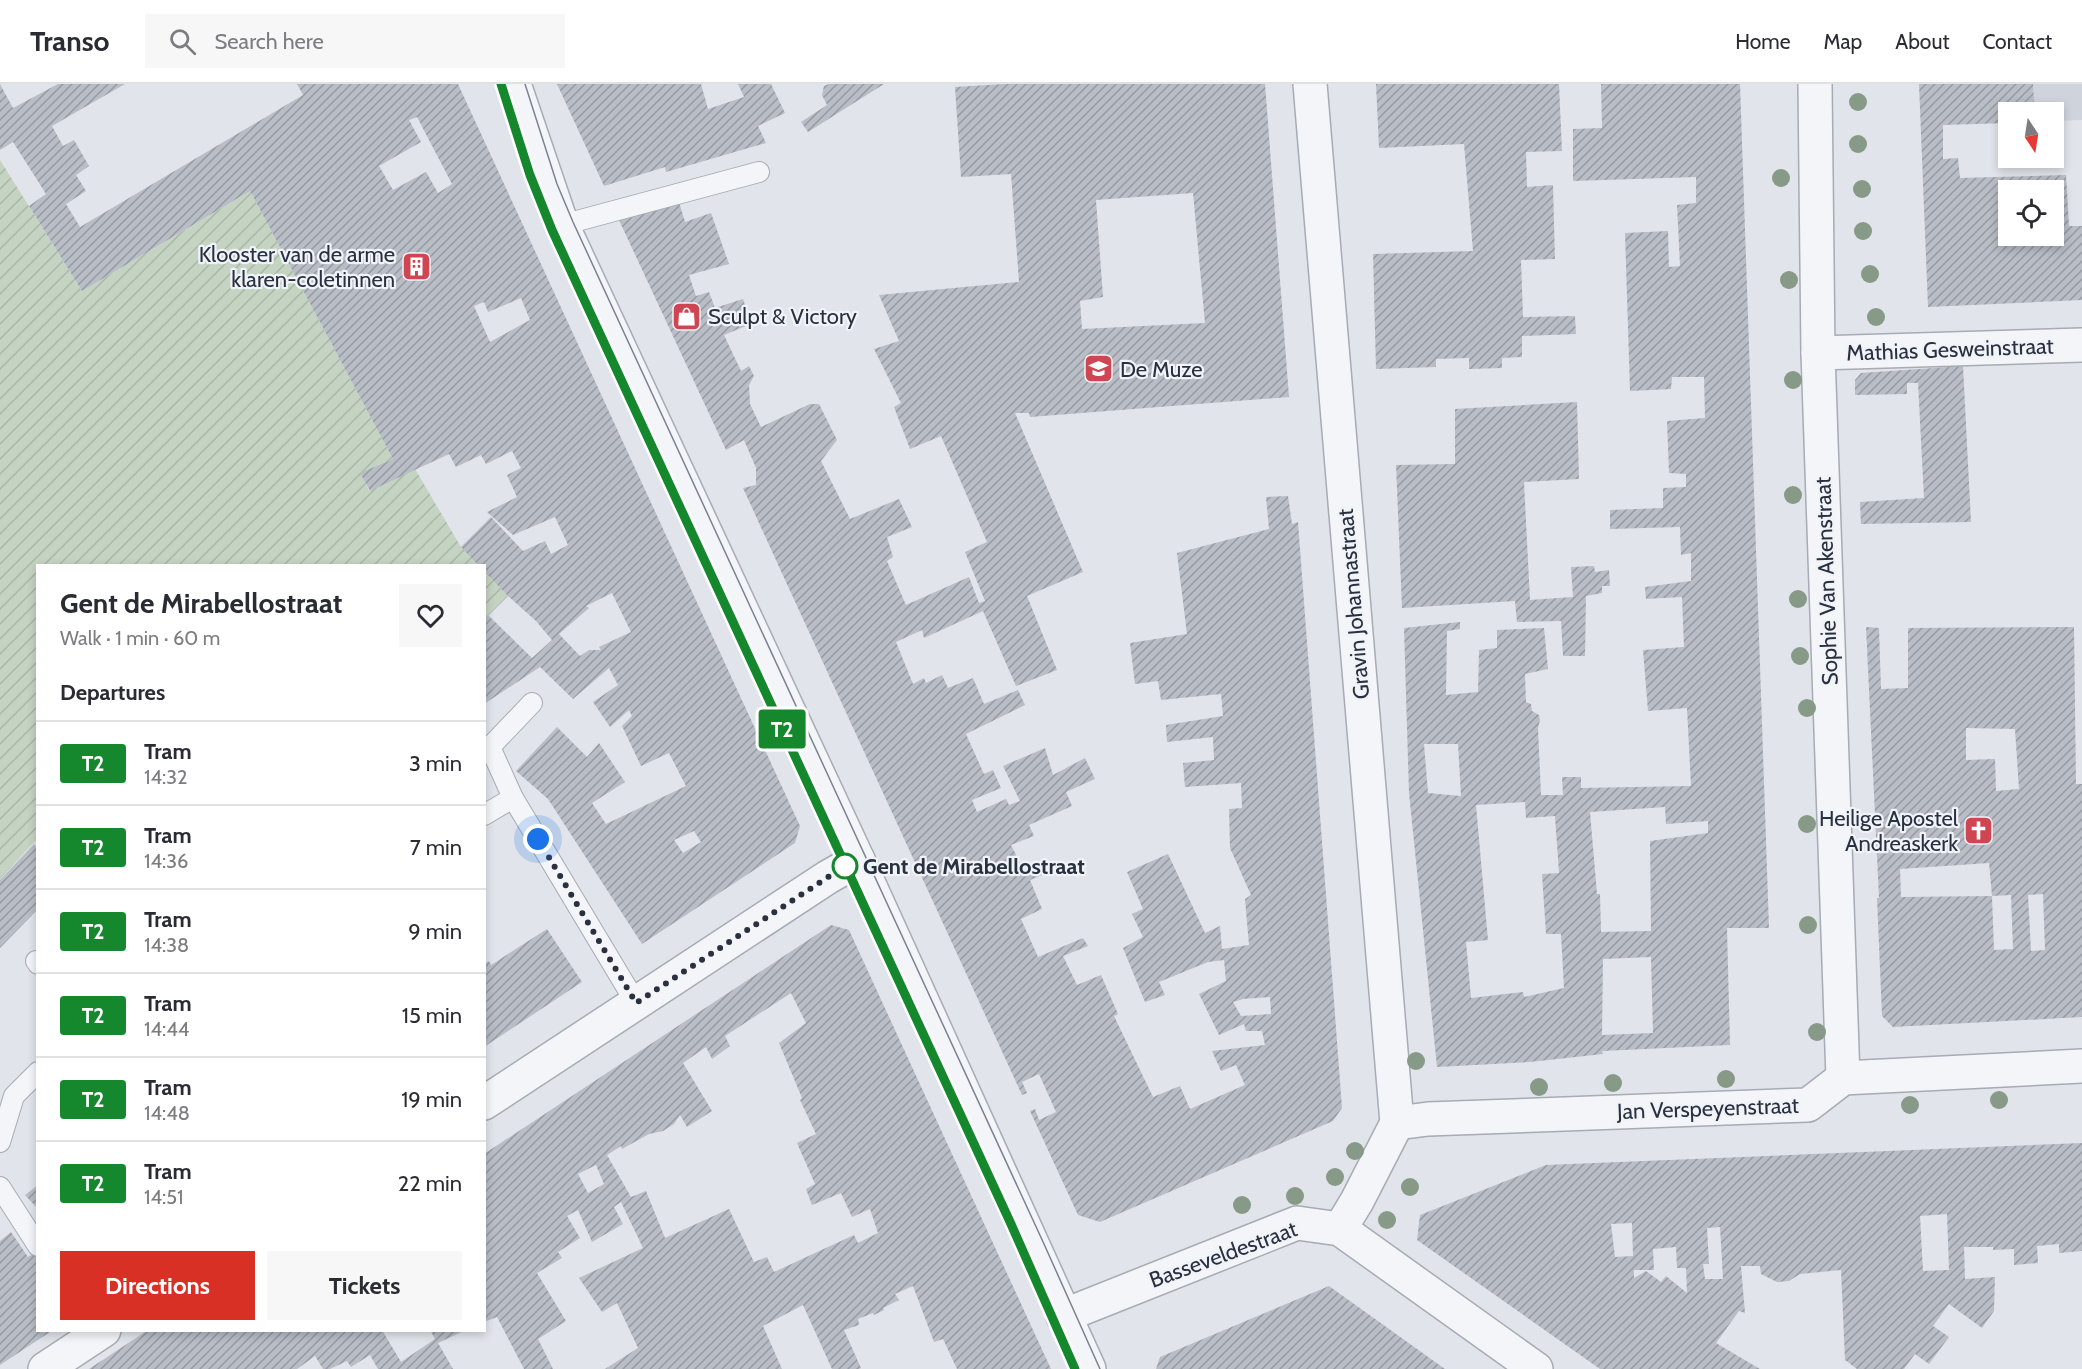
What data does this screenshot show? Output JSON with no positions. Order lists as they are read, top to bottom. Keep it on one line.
{"streets":{"street":["Mathias Gesweinstraat","Sophie Van Akenstraat","Gravin Johannastraat","Jan Verspeyenstraat","Basseveldestraat"]},"crossings":[["Mathias Gesweinstraat","Sophie Van Akenstraat"],["Sophie Van Akenstraat","Jan Verspeyenstraat"],["Gravin Johannastraat","Jan Verspeyenstraat"]],"places":{"building":["Klooster van de arme klaren-coletinnen"],"shop":["Sculpt & Victory"],"school or university":["De Muze"],"church":["Heilige Apostel Andreaskerk"],"other":["Gent de Mirabellostraat"]},"lines":["tram line T2"],"north":"bottom","page":{"header":"Transo","search":"Search here","nav":["Home","Map","About","Contact"],"on_map":"T2","heading":[["Gent de Mirabellostraat","Walk · 1 min · 60 m"],"Departures"],"list":[{"mark":"T2","name":"Tram","note":"14:32","value":"3 min"},{"mark":"T2","name":"Tram","note":"14:36","value":"7 min"},{"mark":"T2","name":"Tram","note":"14:38","value":"9 min"},{"mark":"T2","name":"Tram","note":"14:44","value":"15 min"},{"mark":"T2","name":"Tram","note":"14:48","value":"19 min"},{"mark":"T2","name":"Tram","note":"14:51","value":"22 min"}],"buttons":["Directions","Tickets"]}}
